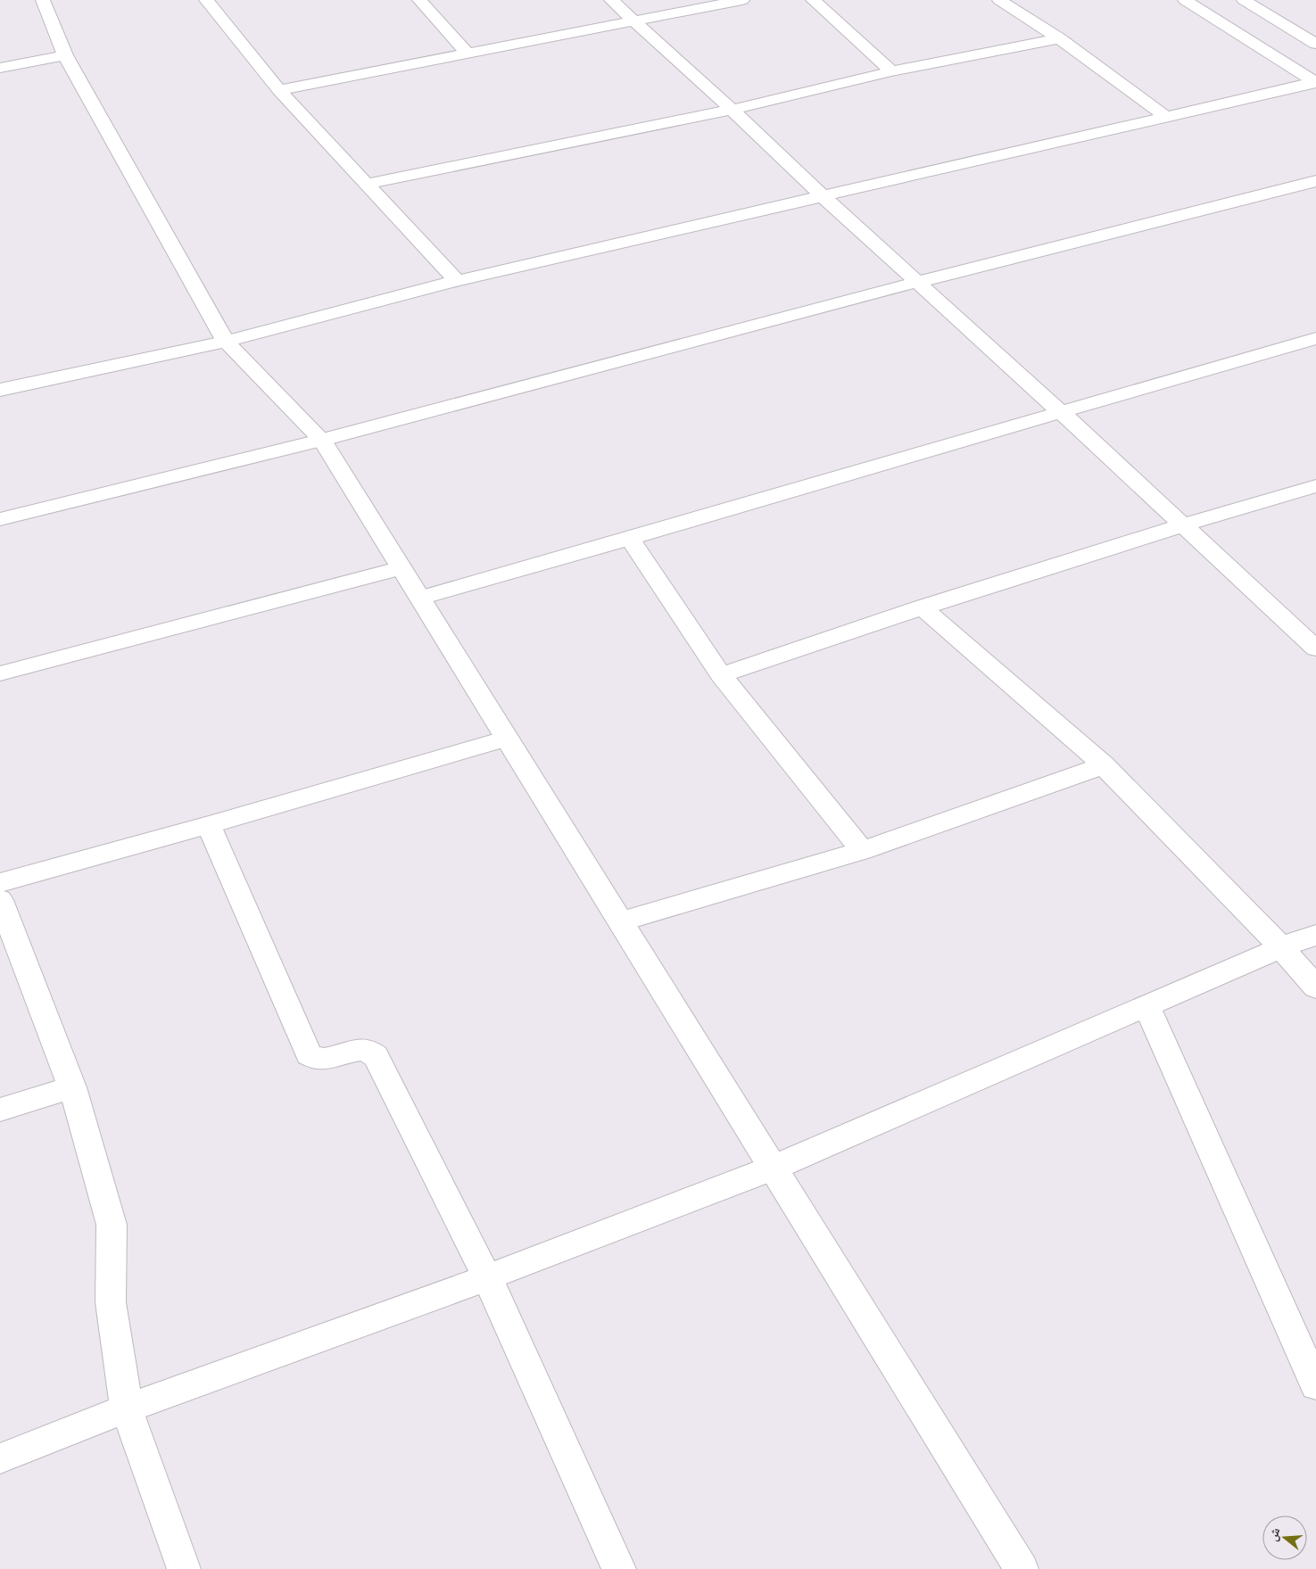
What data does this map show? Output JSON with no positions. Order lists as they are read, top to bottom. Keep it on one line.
{"north":"left"}
